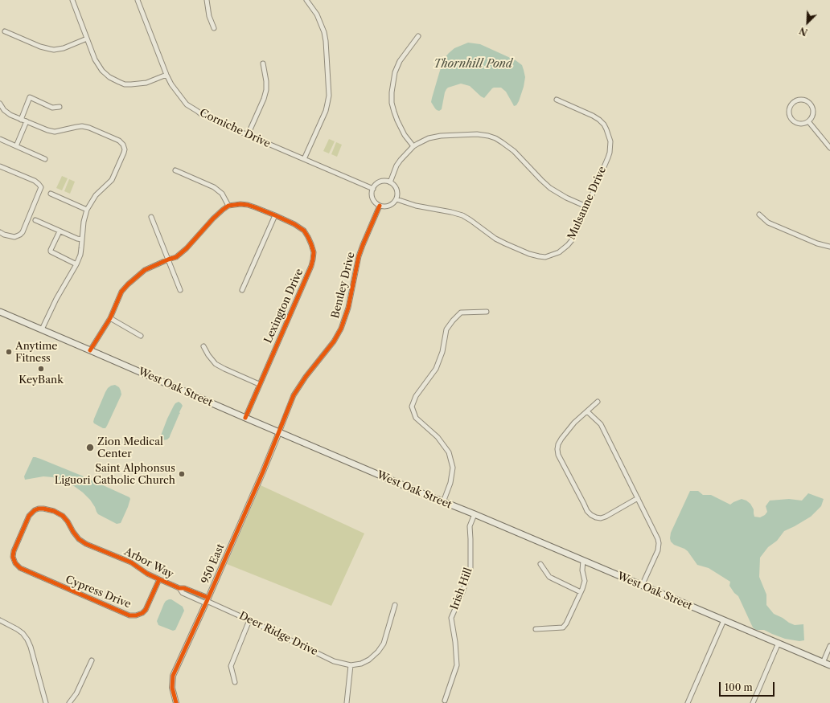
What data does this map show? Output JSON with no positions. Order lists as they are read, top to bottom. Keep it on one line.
{"streets":{"main road":["West Oak Street"],"street":["Corniche Drive","Mulsanne Drive","Bentley Drive","Lexington Drive","Arbor Way","950 East","Irish Hill","Cypress Drive","Deer Ridge Drive"]},"crossings":[["Corniche Drive","Mulsanne Drive"],["Corniche Drive","Bentley Drive"],["Mulsanne Drive","Bentley Drive"],["Bentley Drive","West Oak Street"],["Bentley Drive","950 East"],["Lexington Drive","West Oak Street"],["West Oak Street","950 East"],["West Oak Street","Irish Hill"],["Arbor Way","950 East"],["Arbor Way","Cypress Drive"],["Arbor Way","Deer Ridge Drive"],["950 East","Deer Ridge Drive"]],"water":["Thornhill Pond"],"places":["Anytime Fitness","KeyBank","Zion Medical Center","Saint Alphonsus Liguori Catholic Church"],"scale_bar":"100 m","north":"bottom left"}
